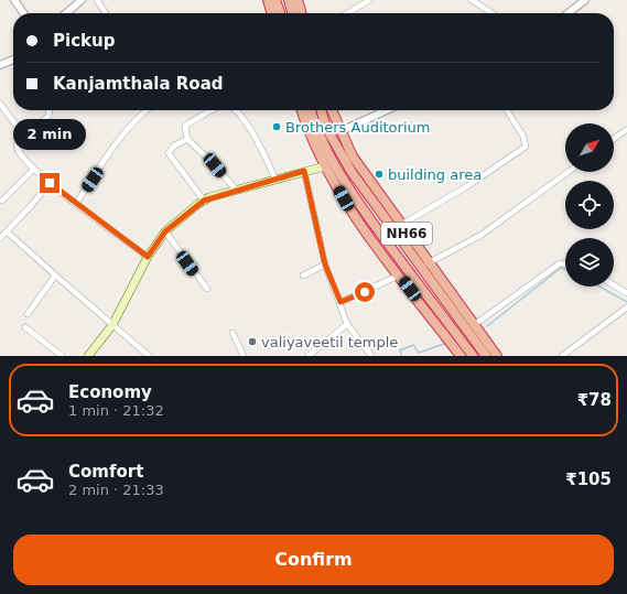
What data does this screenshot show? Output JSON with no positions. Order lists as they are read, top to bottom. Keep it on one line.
{"streets":{"highway":["NH66"]},"places":["Brothers Auditorium","building area","valiyaveetil temple"],"north":"top right","page":{"banner":["Pickup","Kanjamthala Road"],"bubble":"2 min","list":[{"name":"Economy","note":"1 min · 21:32","value":"₹78"},{"name":"Comfort","note":"2 min · 21:33","value":"₹105"}],"buttons":"Confirm"}}
